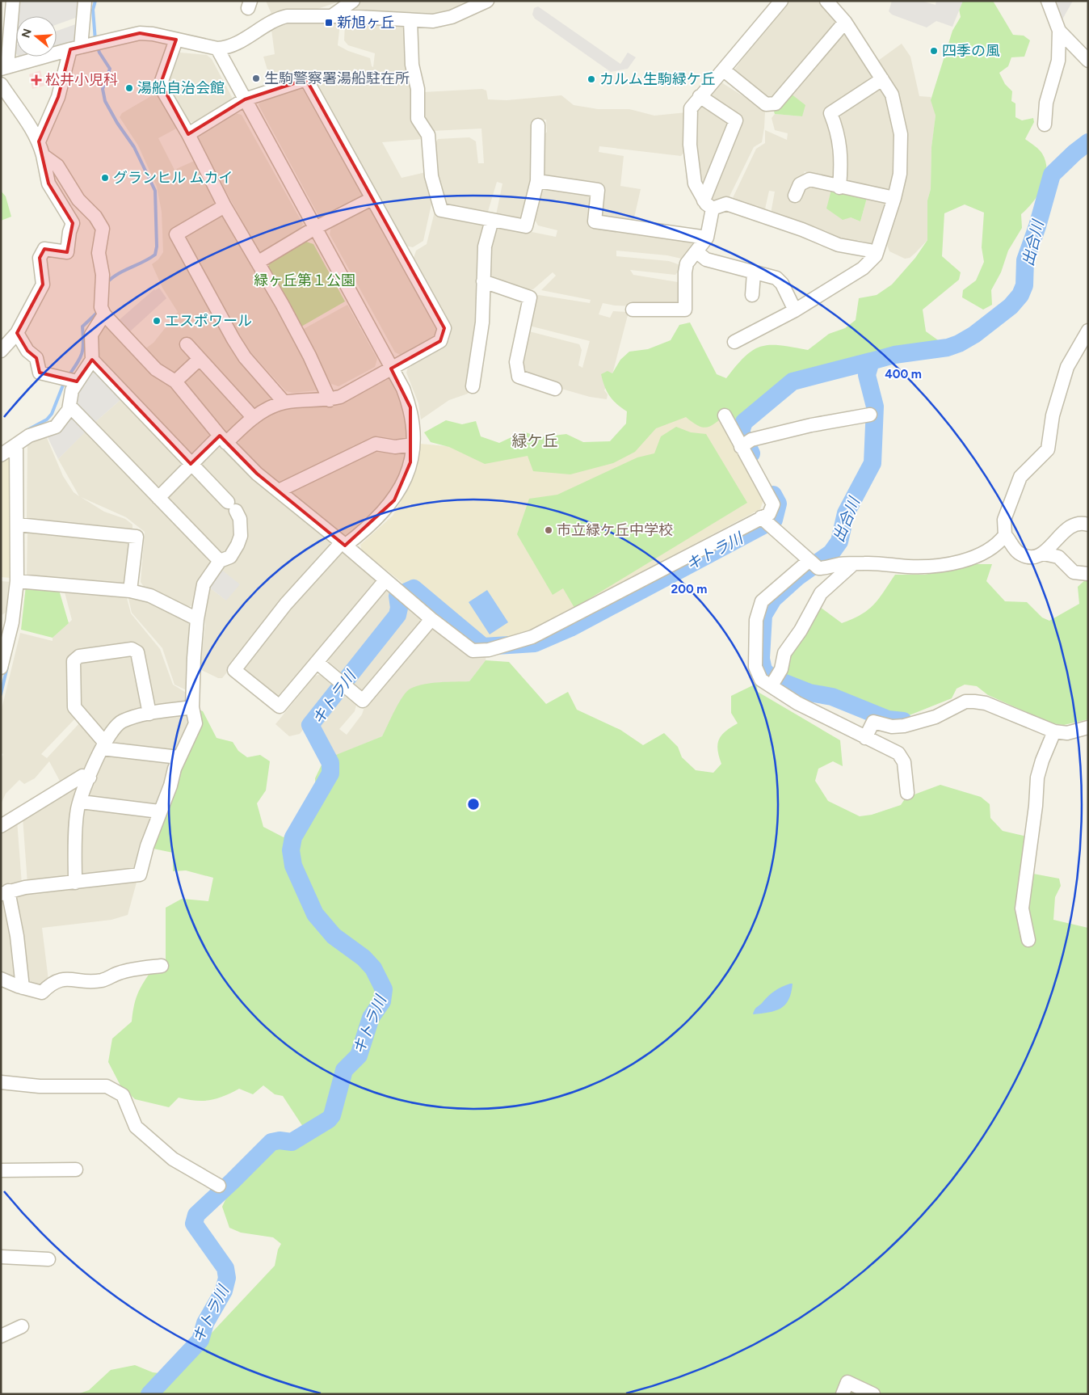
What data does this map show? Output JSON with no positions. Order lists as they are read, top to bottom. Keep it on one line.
{"districts":["緑ケ丘"],"water":["出合川","キトラ川"],"parks":["緑ヶ丘第１公園"],"places":{"transit":["新旭ヶ丘"],"other":["四季の風","生駒警察署湯船駐在所","カルム生駒緑ケ丘","湯船自治会館","グランヒル ムカイ","エスポワール","市立緑ケ丘中学校"],"health":["松井小児科"]},"north":"left","rings":["400 m","200 m"]}
